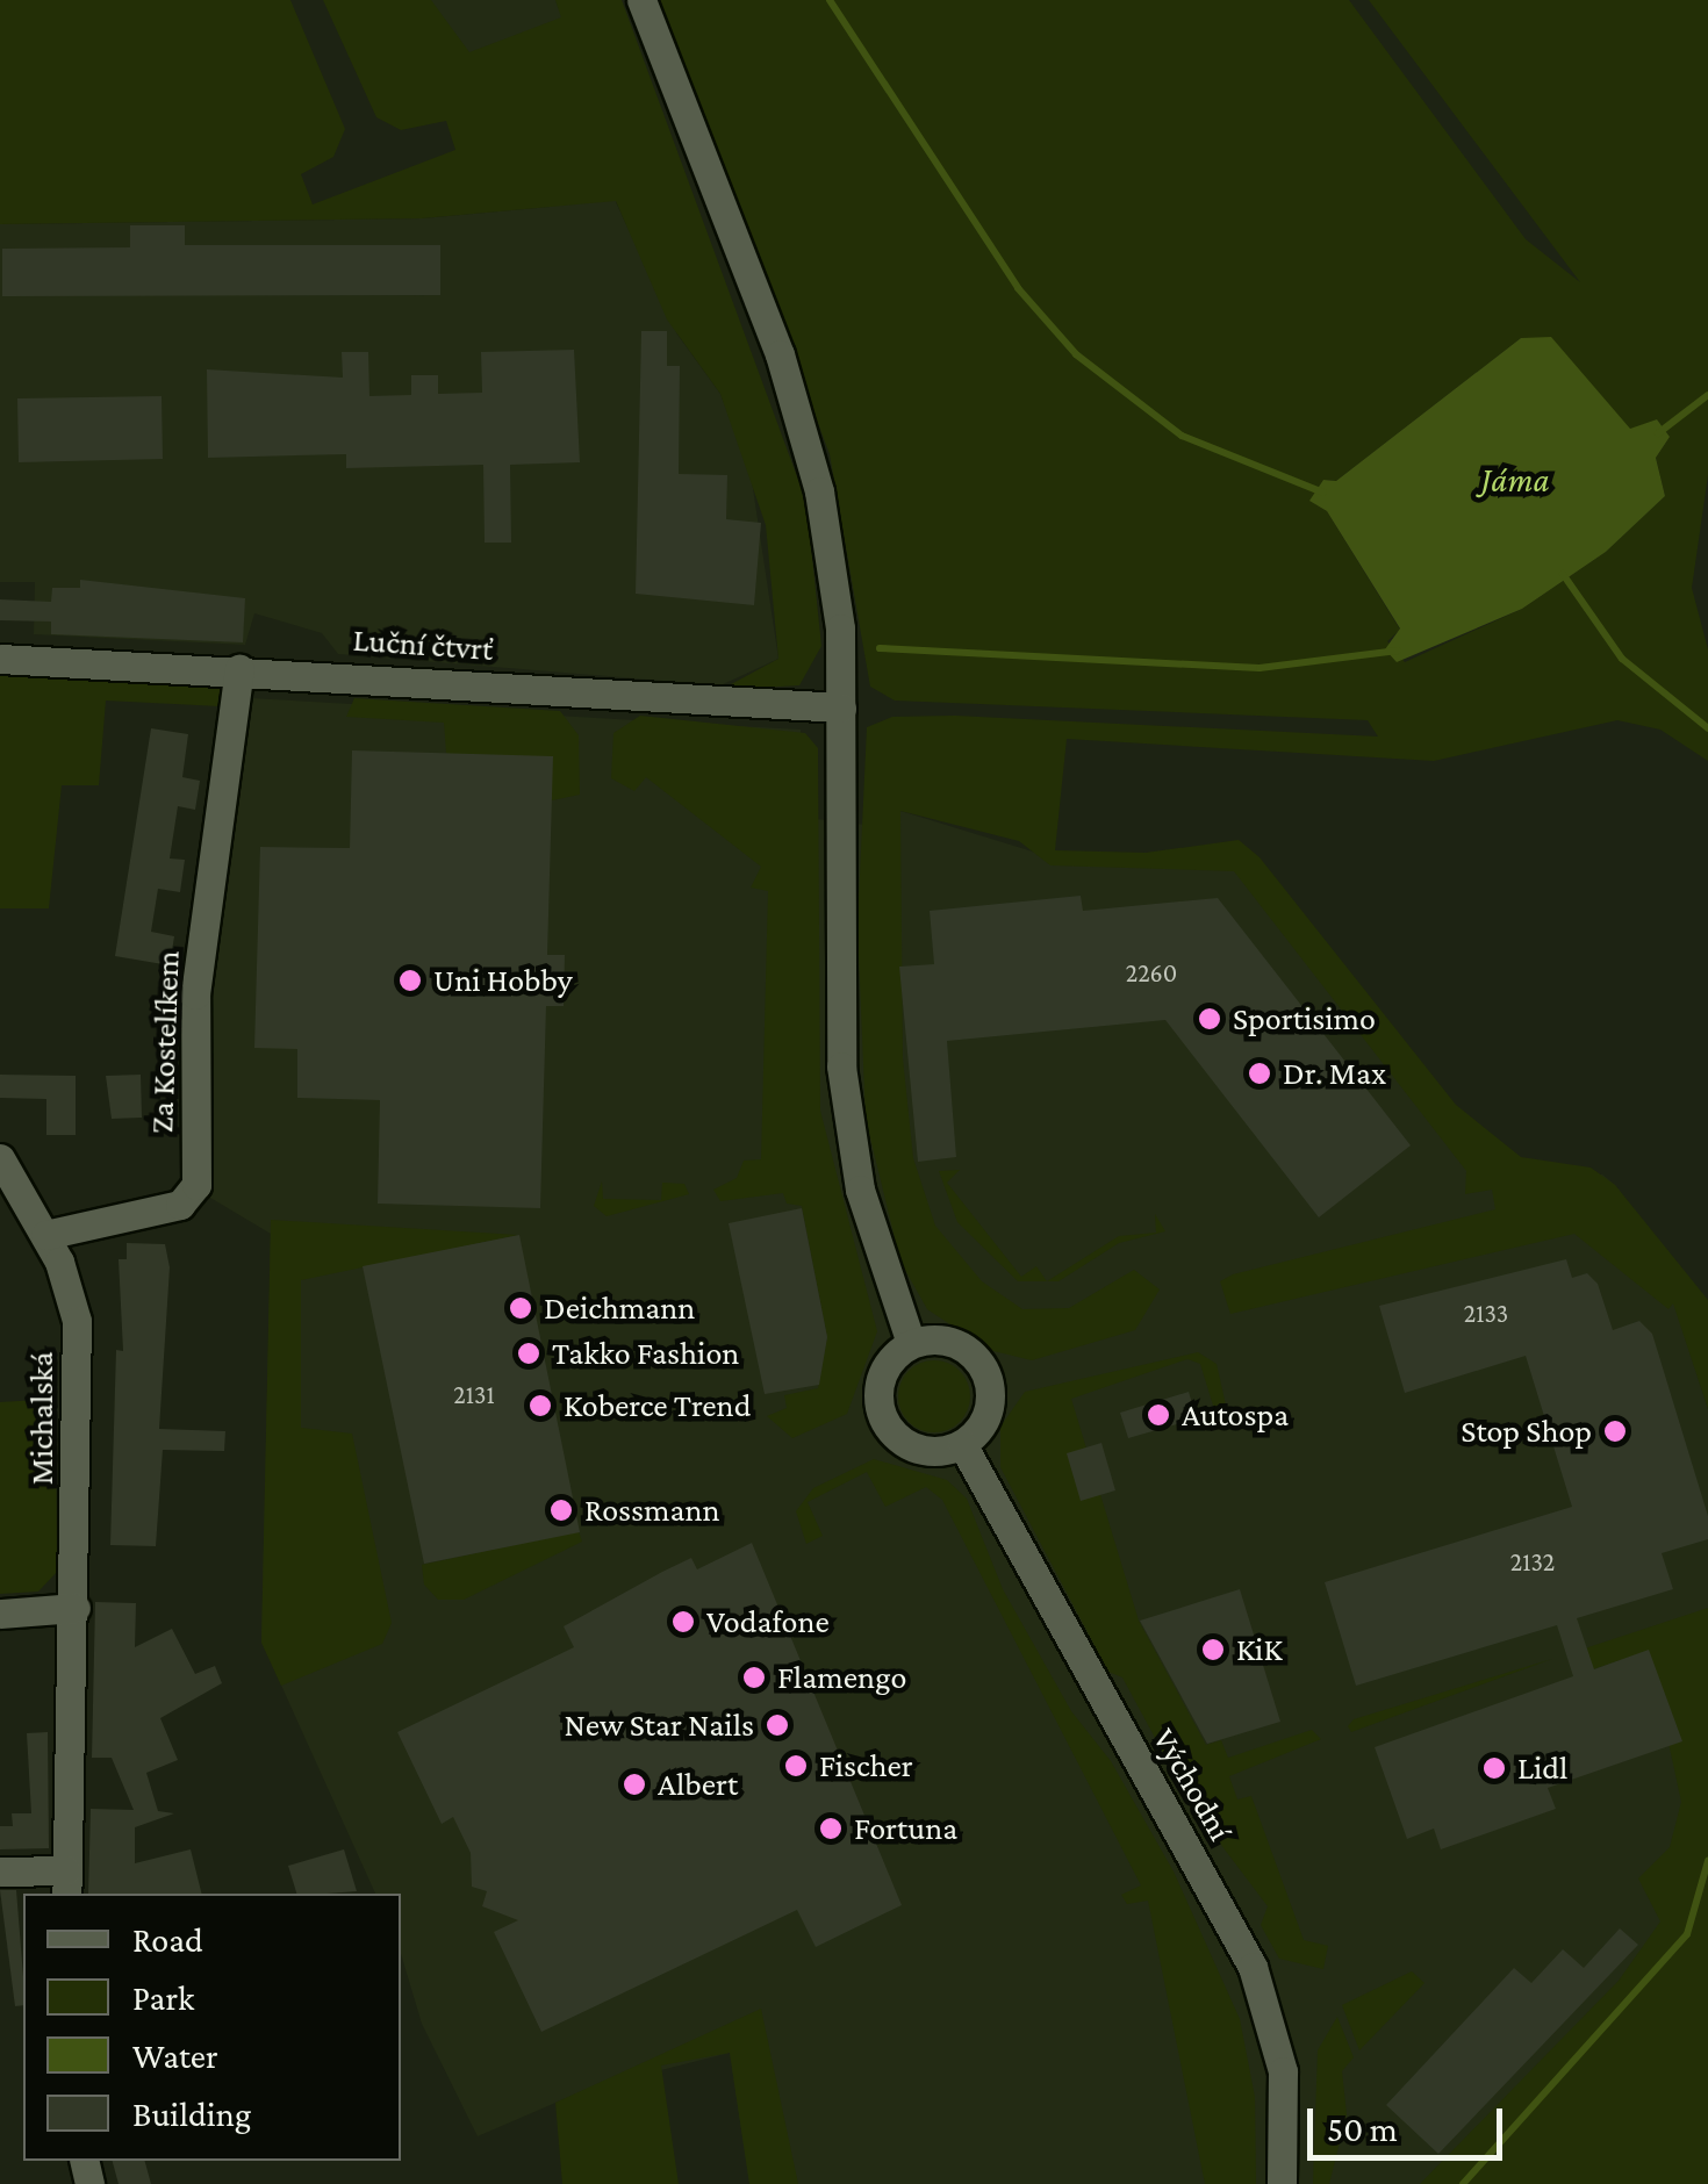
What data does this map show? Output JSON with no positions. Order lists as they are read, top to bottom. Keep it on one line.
{"streets":{"street":["Luční čtvrť","Za Kostelíkem","Michalská","Východní"]},"crossings":[["Luční čtvrť","Za Kostelíkem"],["Za Kostelíkem","Michalská"]],"water":["Jáma"],"places":["Uni Hobby","Sportisimo","Dr. Max","Deichmann","Takko Fashion","Koberce Trend","Autospa","Stop Shop","Rossmann","Vodafone","KiK","Flamengo","New Star Nails","Fischer","Lidl","Albert","Fortuna"],"house_numbers":["2260","2133","2131","2132"],"legend":["Road","Park","Water","Building"],"scale_bar":"50 m"}
